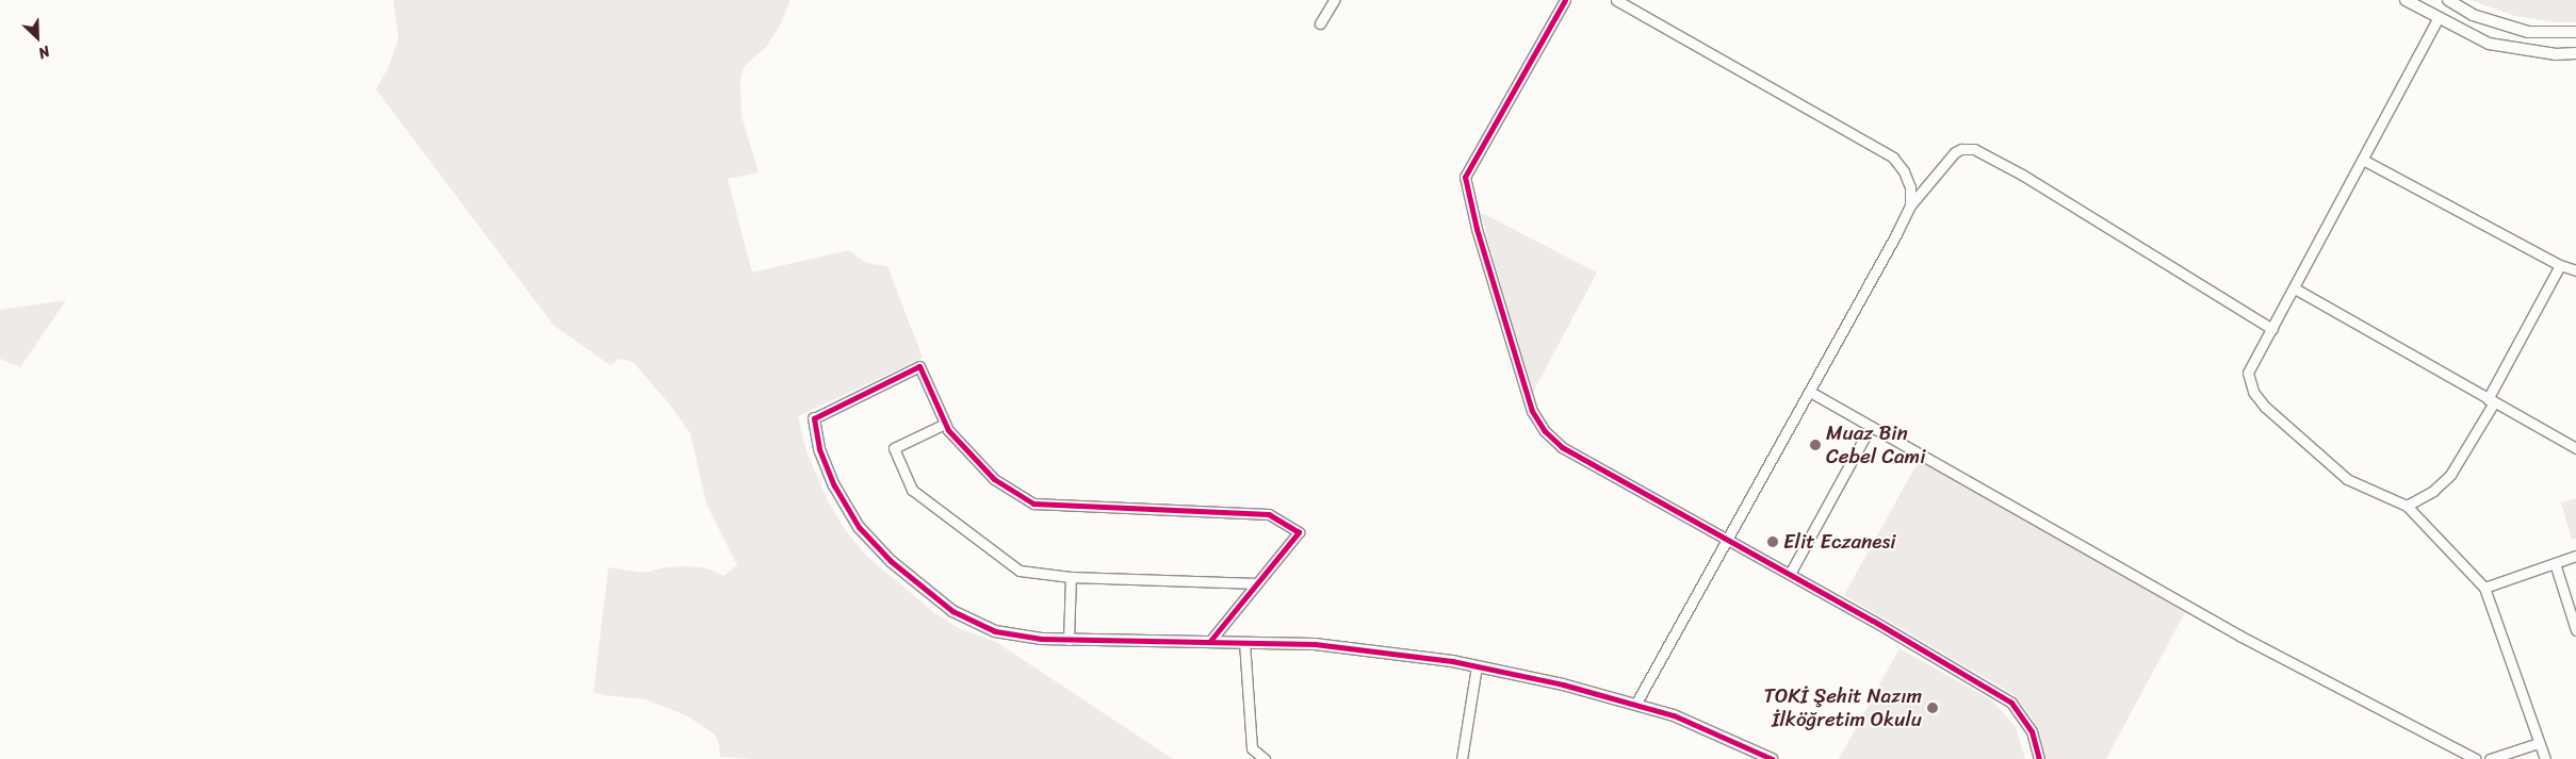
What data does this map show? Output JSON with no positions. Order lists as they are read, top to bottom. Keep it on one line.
{"places":["Muaz Bin Cebel Cami","Elit Eczanesi","TOKİ Şehit Nazım İlköğretim Okulu"],"north":"bottom right"}
